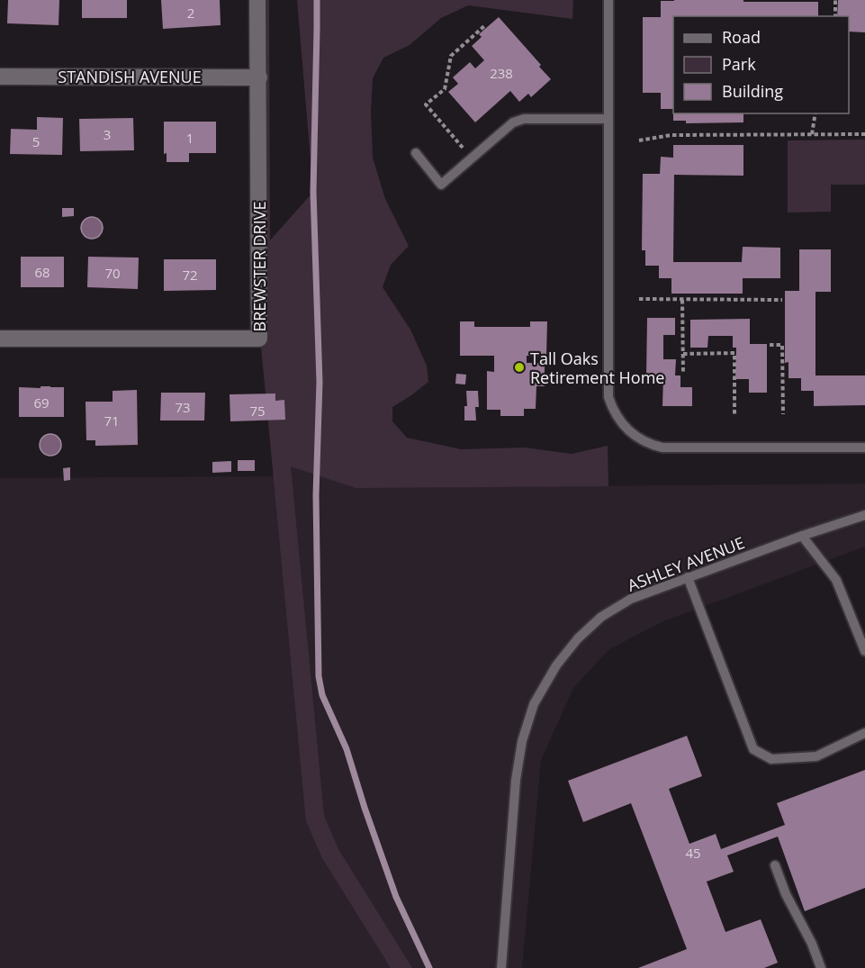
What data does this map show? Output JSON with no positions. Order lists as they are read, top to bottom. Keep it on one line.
{"streets":{"street":["STANDISH AVENUE","BREWSTER DRIVE"],"lane":["ASHLEY AVENUE"]},"crossings":[["STANDISH AVENUE","BREWSTER DRIVE"]],"places":["Tall Oaks Retirement Home"],"house_numbers":["2","238","3","1","5","68","70","72","69","73","75","71","45"],"legend":["Road","Park","Building"]}
